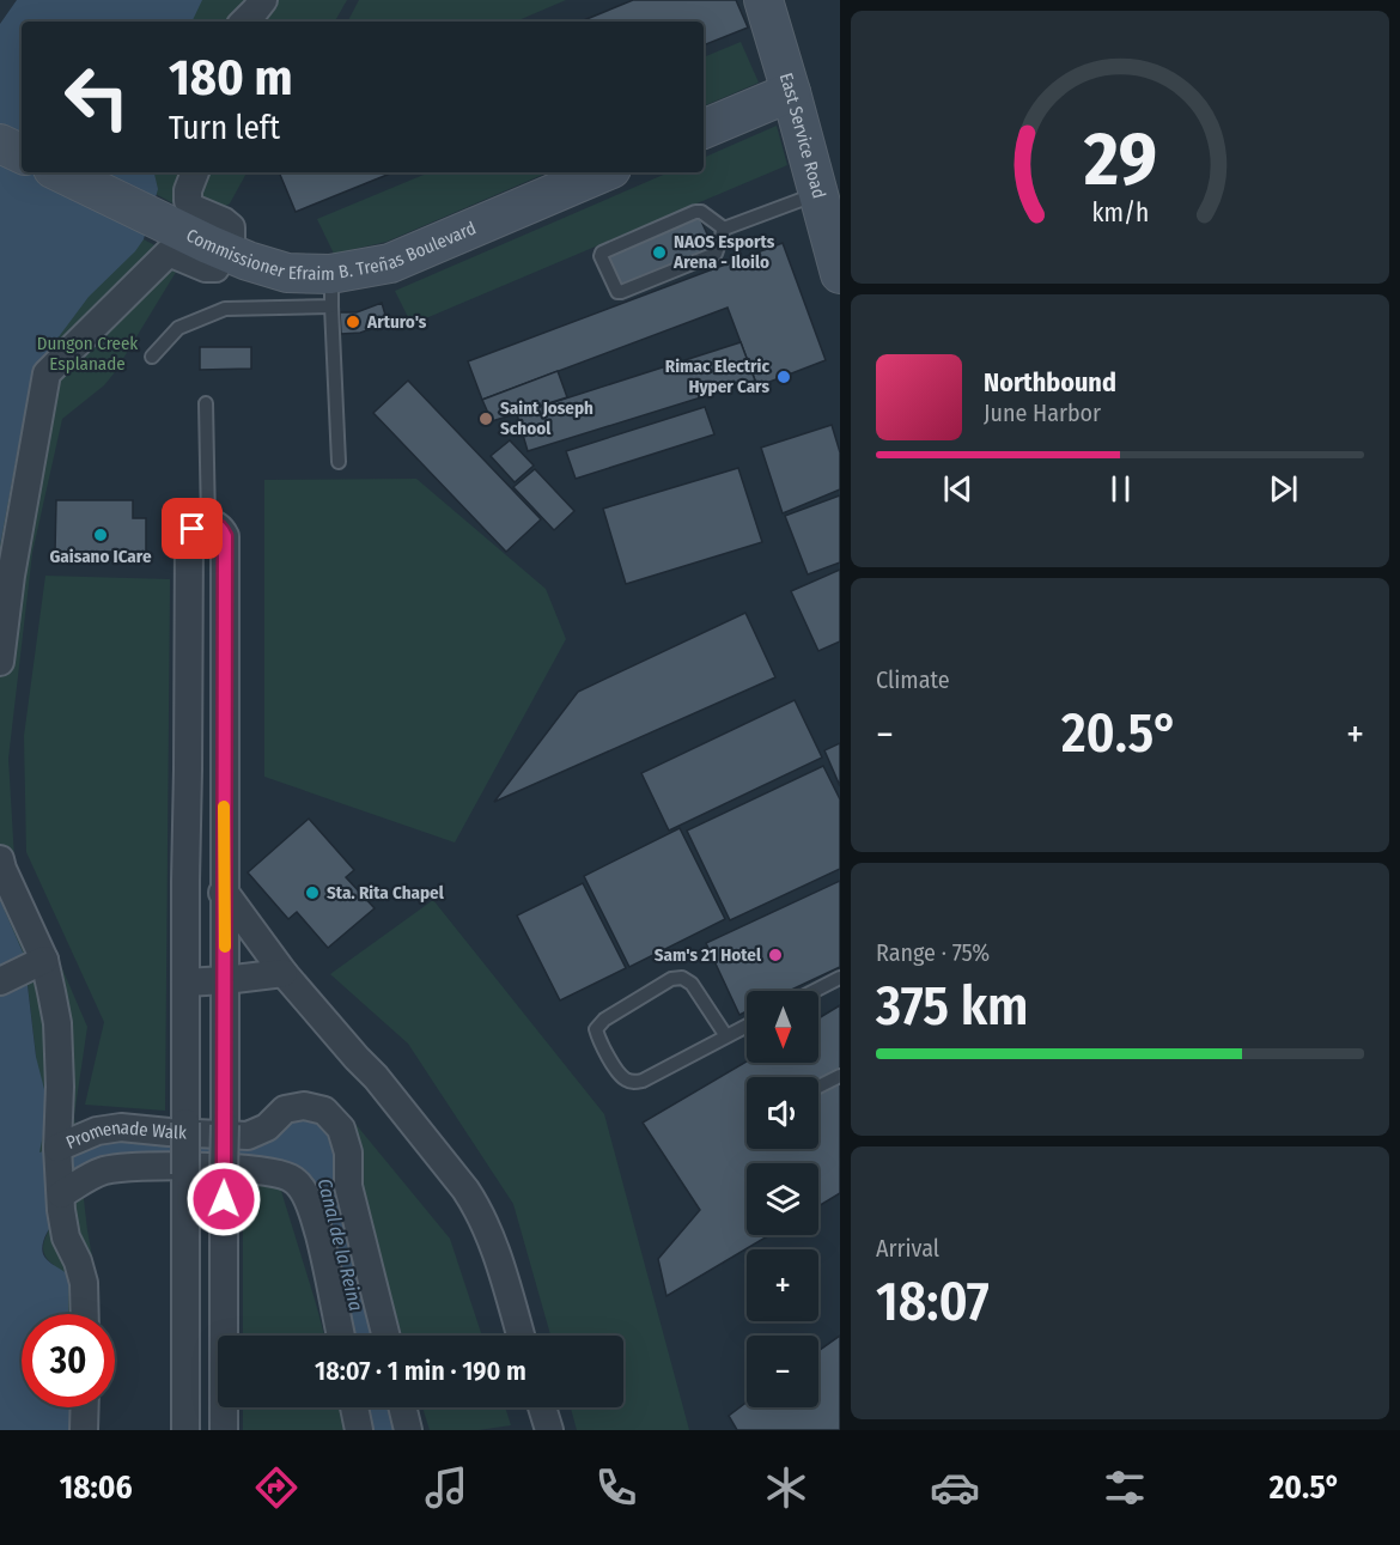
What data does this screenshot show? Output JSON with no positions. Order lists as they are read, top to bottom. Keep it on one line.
{"streets":{"main road":["East Service Road","Commissioner Efraim B. Treñas Boulevard"],"street":["Promenade Walk"]},"water":["Canal de la Reina"],"parks":["Dungon Creek Esplanade"],"places":["NAOS Esports Arena - Iloilo","Arturo's","Rimac Electric Hyper Cars","Saint Joseph School","Gaisano ICare","Sta. Rita Chapel","Sam's 21 Hotel"],"north":"bottom","page":{"turn":["180 m","Turn left"],"song":["Northbound","June Harbor"],"tile":["Climate",["Range · 75%","375 km"],["Arrival","18:07"]],"heat":["−","20.5°","+"],"map_buttons":["+","−"],"limit":"30","trip":"18:07 · 1 min · 190 m","tabs":["18:06","20.5°"],"gauge":["29","km/h"]}}
